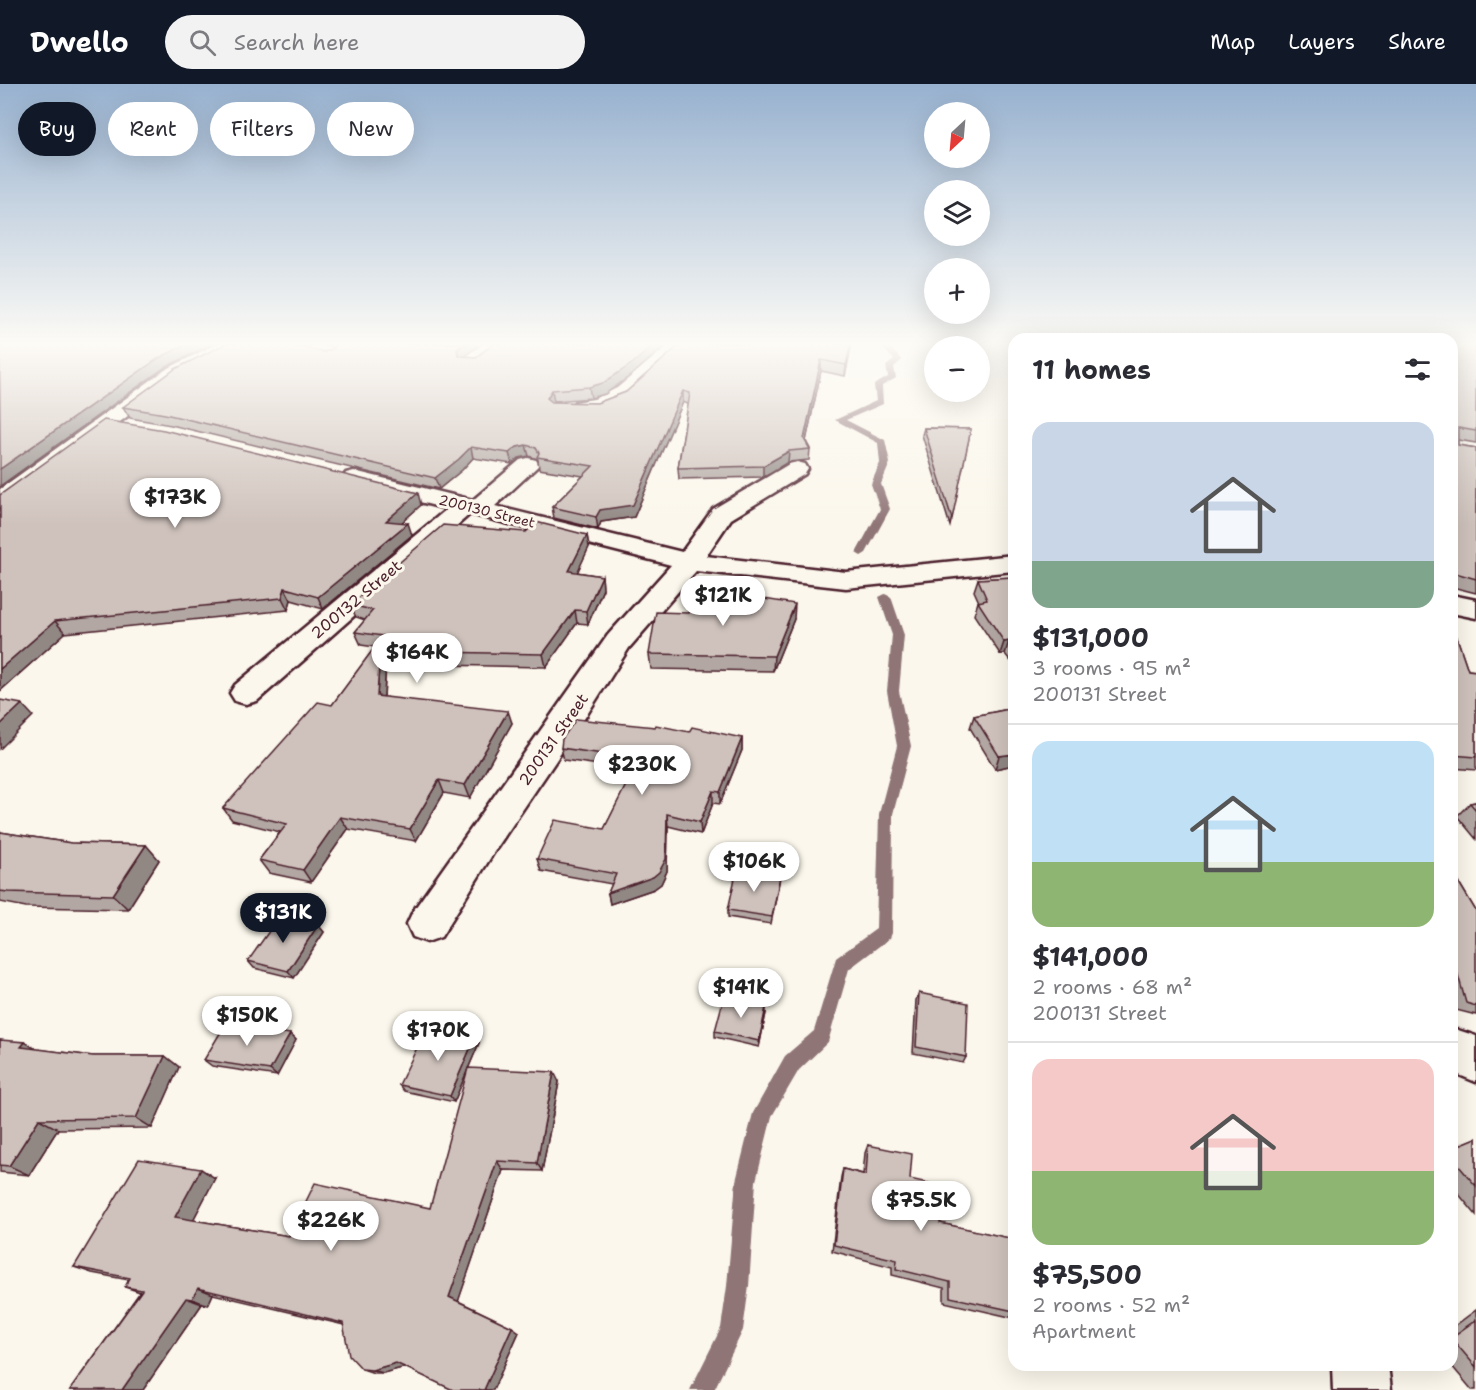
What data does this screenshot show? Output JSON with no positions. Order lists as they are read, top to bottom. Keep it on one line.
{"streets":{"street":["200130 Street","200132 Street","200131 Street"]},"crossings":[["200130 Street","200132 Street"],["200130 Street","200131 Street"]],"north":"bottom left","page":{"header":"Dwello","search":"Search here","nav":["Map","Layers","Share"],"map_buttons":["+","−"],"chip":["Buy","Rent","Filters","New"],"heading":"11 homes","list":[{"name":"$131,000","note":"3 rooms · 95 m² · 200131 Street"},{"name":"$141,000","note":"2 rooms · 68 m² · 200131 Street"},{"name":"$75,500","note":"2 rooms · 52 m² · Apartment"}],"price":["$173K","$121K","$164K","$230K","$106K","$131K","$141K","$150K","$170K","$75.5K","$226K"]}}
